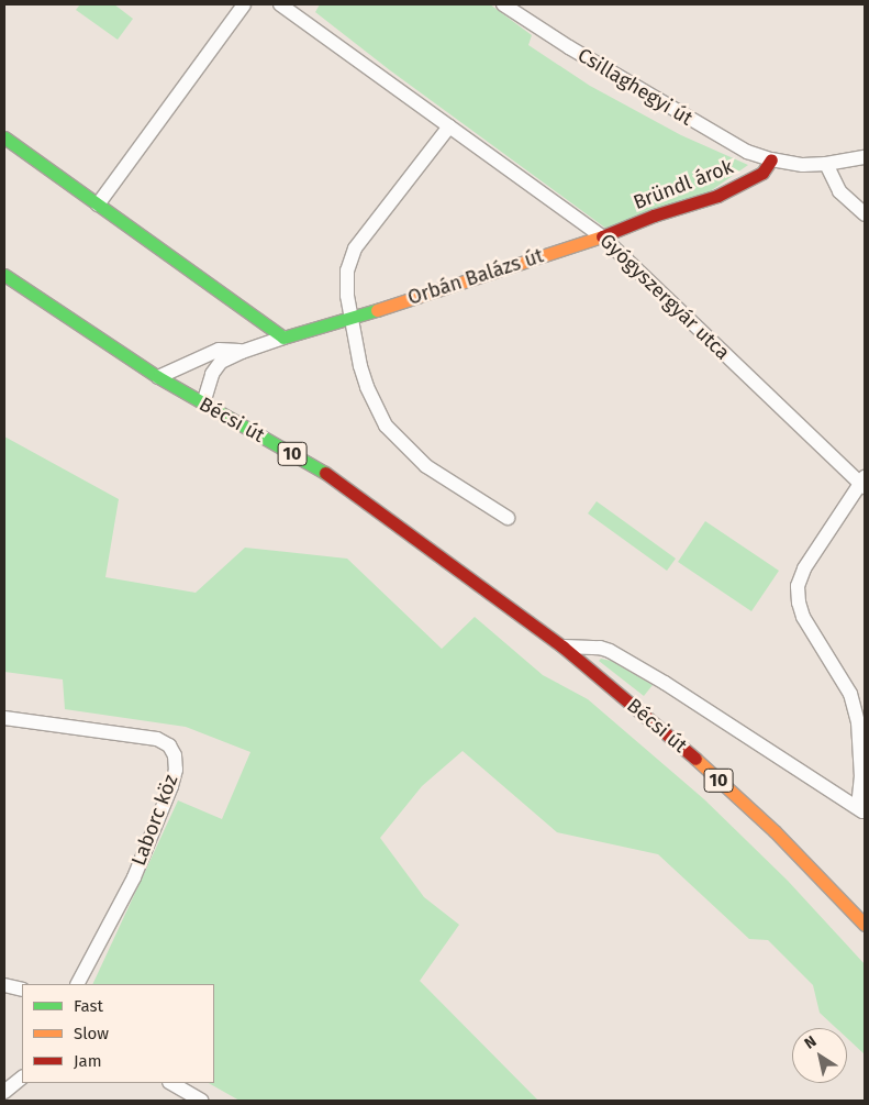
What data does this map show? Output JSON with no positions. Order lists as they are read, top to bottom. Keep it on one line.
{"streets":{"main road":["Bründl árok","Orbán Balázs út","Bécsi út","10"],"street":["Csillaghegyi út","Gyógyszergyár utca","Laborc köz"]},"crossings":[["Csillaghegyi út","Bründl árok"],["Bründl árok","Orbán Balázs út"],["Bründl árok","Gyógyszergyár utca"],["Orbán Balázs út","Gyógyszergyár utca"],["Orbán Balázs út","Bécsi út"]],"legend":["Fast","Slow","Jam"],"north":"top left"}
